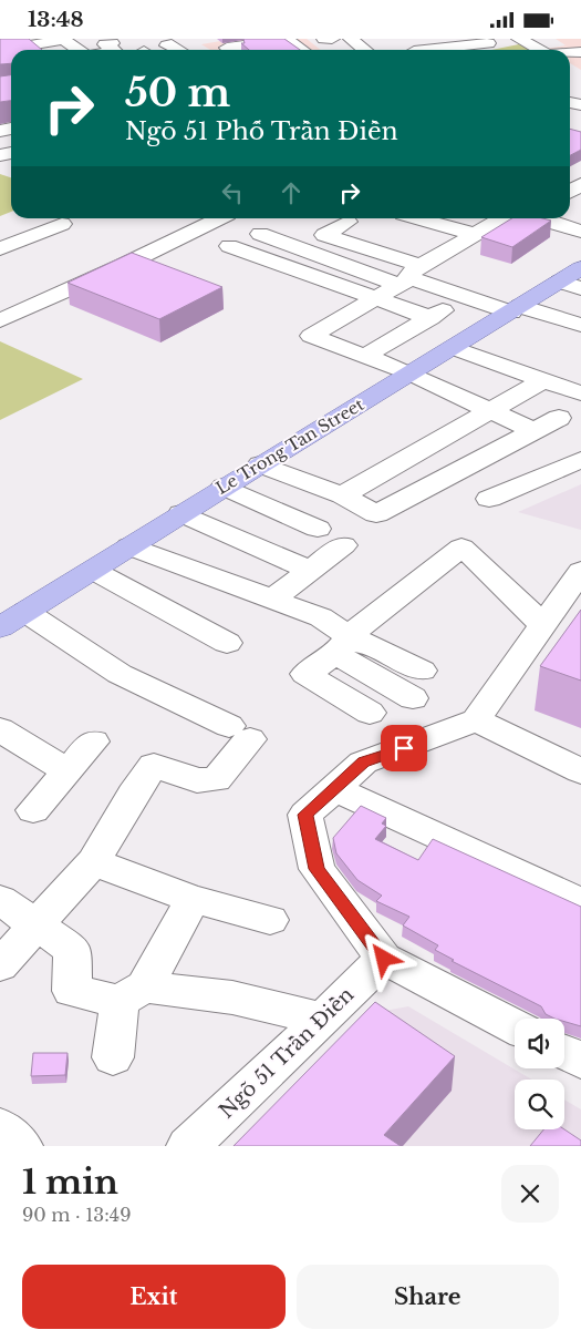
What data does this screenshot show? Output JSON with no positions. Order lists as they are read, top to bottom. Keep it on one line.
{"streets":{"main road":["Le Trong Tan Street"],"street":["Ngõ 51 Trần Điền"]},"page":{"status":"13:48","turn":["50 m","Ngõ 51 Phố Trần Điền"],"heading":["1 min","90 m · 13:49"],"buttons":["Exit","Share"]}}
